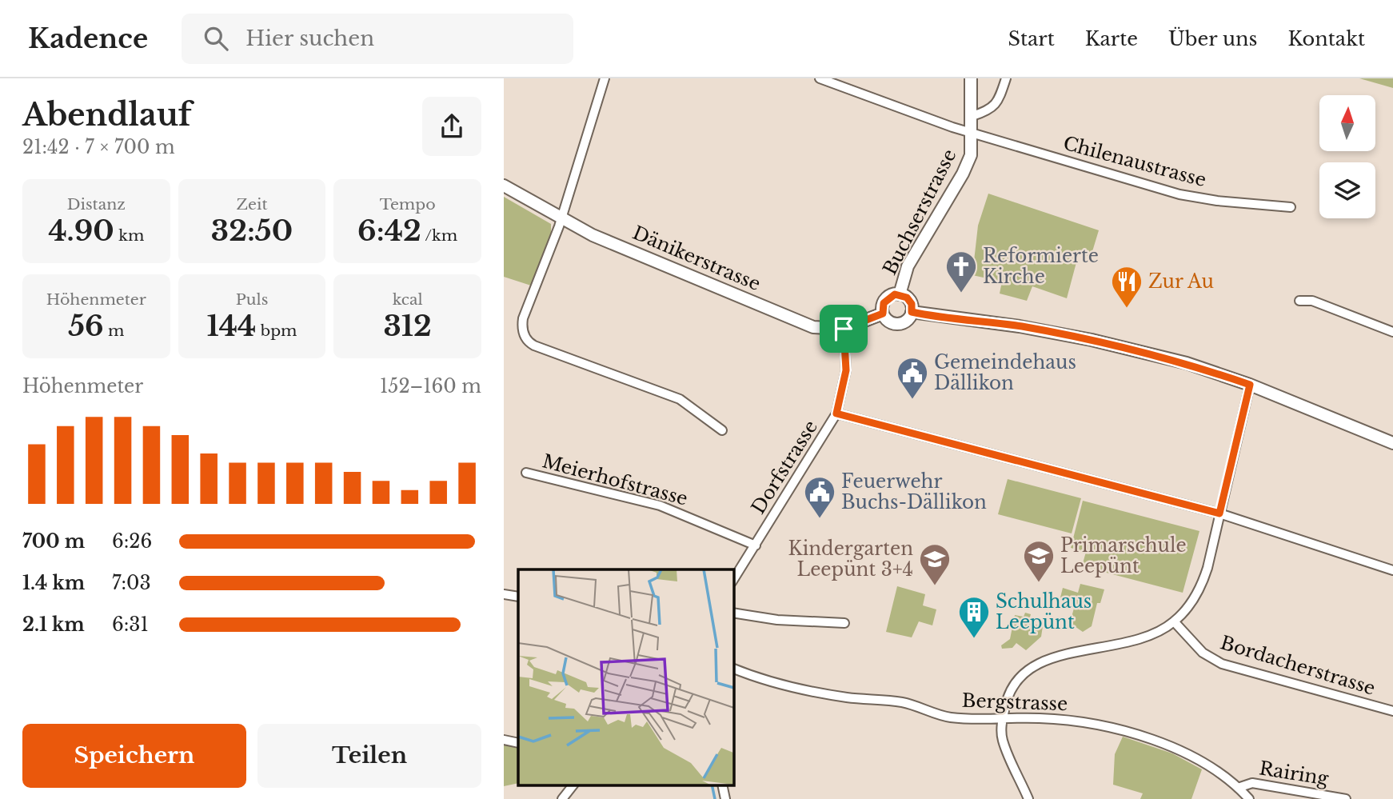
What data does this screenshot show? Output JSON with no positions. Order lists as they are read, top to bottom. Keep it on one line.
{"streets":{"street":["Chilenaustrasse","Buchserstrasse","Dänikerstrasse","Dorfstrasse","Meierhofstrasse","Bordacherstrasse","Bergstrasse","Rairing"]},"crossings":[["Chilenaustrasse","Buchserstrasse"],["Buchserstrasse","Dänikerstrasse"],["Dänikerstrasse","Dorfstrasse"],["Dorfstrasse","Meierhofstrasse"],["Bergstrasse","Rairing"]],"places":{"church":["Reformierte Kirche"],"restaurant":["Zur Au"],"public building":["Gemeindehaus Dällikon","Feuerwehr Buchs-Dällikon"],"school or university":["Primarschule Leepünt","Kindergarten Leepünt 3+4"],"building":["Schulhaus Leepünt"]},"north":"top","page":{"header":"Kadence","search":"Hier suchen","nav":["Start","Karte","Über uns","Kontakt"],"heading":["Abendlauf","21:42 · 7 × 700 m"],"stats":[["Distanz","4.90 km"],["Zeit","32:50"],["Tempo","6:42 /km"],["Höhenmeter","56 m"],["Puls","144 bpm"],["kcal","312"]],"chart":["Höhenmeter","152–160 m"],"list":[{"name":"700 m","note":"6:26"},{"name":"1.4 km","note":"7:03"},{"name":"2.1 km","note":"6:31"}],"buttons":["Speichern","Teilen"]}}
